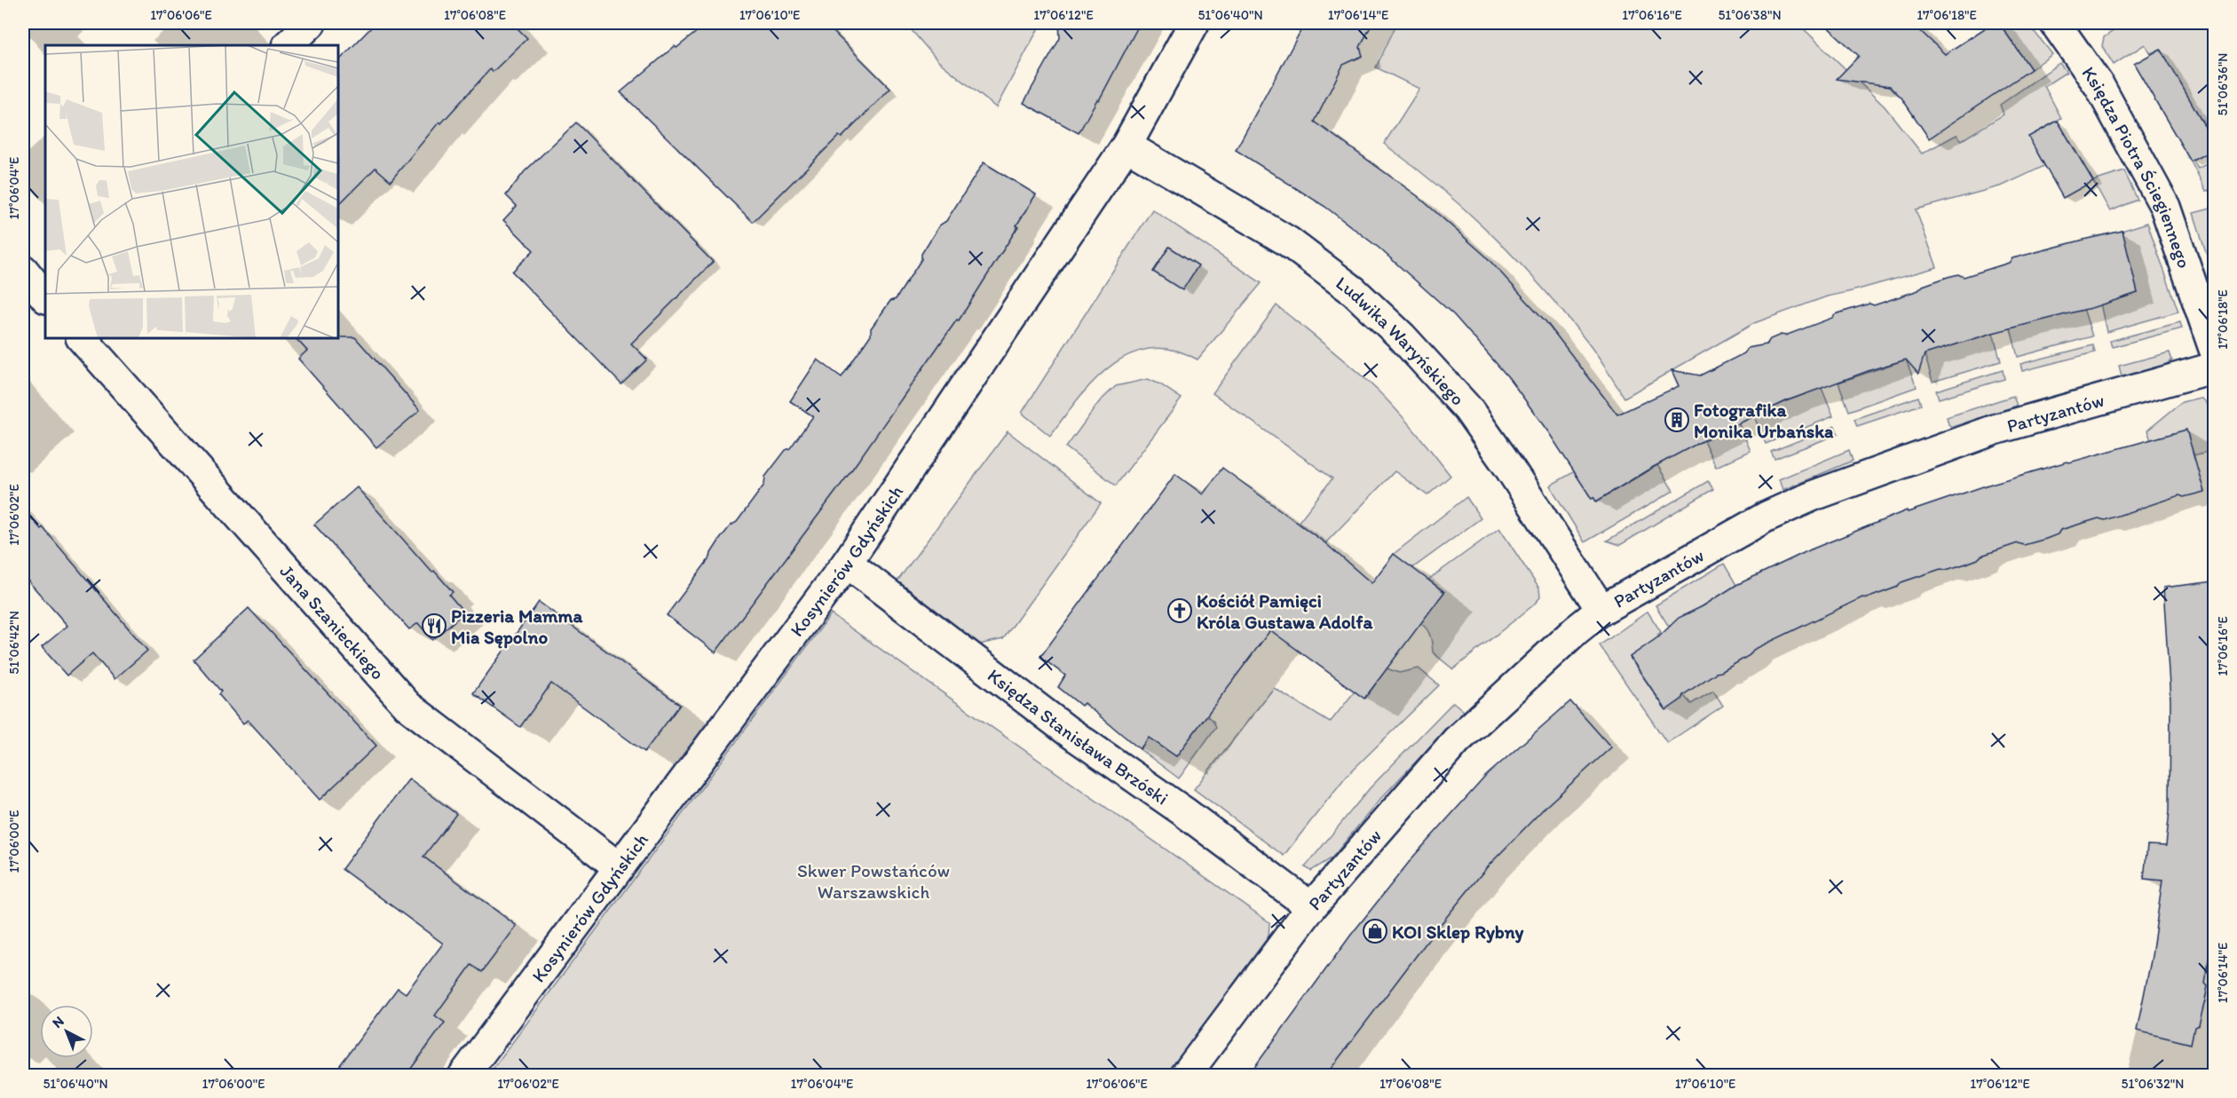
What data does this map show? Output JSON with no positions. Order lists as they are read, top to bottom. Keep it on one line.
{"streets":{"street":["Księdza Piotra Ściegiennego","Ludwika Waryńskiego","Partyzantów","Kosynierów Gdyńskich","Jana Szanieckiego","Księdza Stanisława Brzóski"]},"crossings":[["Ludwika Waryńskiego","Partyzantów"],["Ludwika Waryńskiego","Kosynierów Gdyńskich"],["Partyzantów","Księdza Stanisława Brzóski"],["Kosynierów Gdyńskich","Jana Szanieckiego"],["Kosynierów Gdyńskich","Księdza Stanisława Brzóski"]],"parks":["Skwer Powstańców Warszawskich"],"places":{"building":["Fotografika Monika Urbańska"],"church":["Kościół Pamięci Króla Gustawa Adolfa"],"restaurant":["Pizzeria Mamma Mia Sępolno"],"shop":["KOI Sklep Rybny"]},"north":"top left","coordinates":["17°06'06\"E","17°06'08\"E","17°06'10\"E","17°06'12\"E","51°06'40\"N","17°06'14\"E","17°06'16\"E","51°06'38\"N","17°06'18\"E","51°06'36\"N","17°06'04\"E","17°06'02\"E","51°06'42\"N","17°06'00\"E","51°06'32\"N"]}
